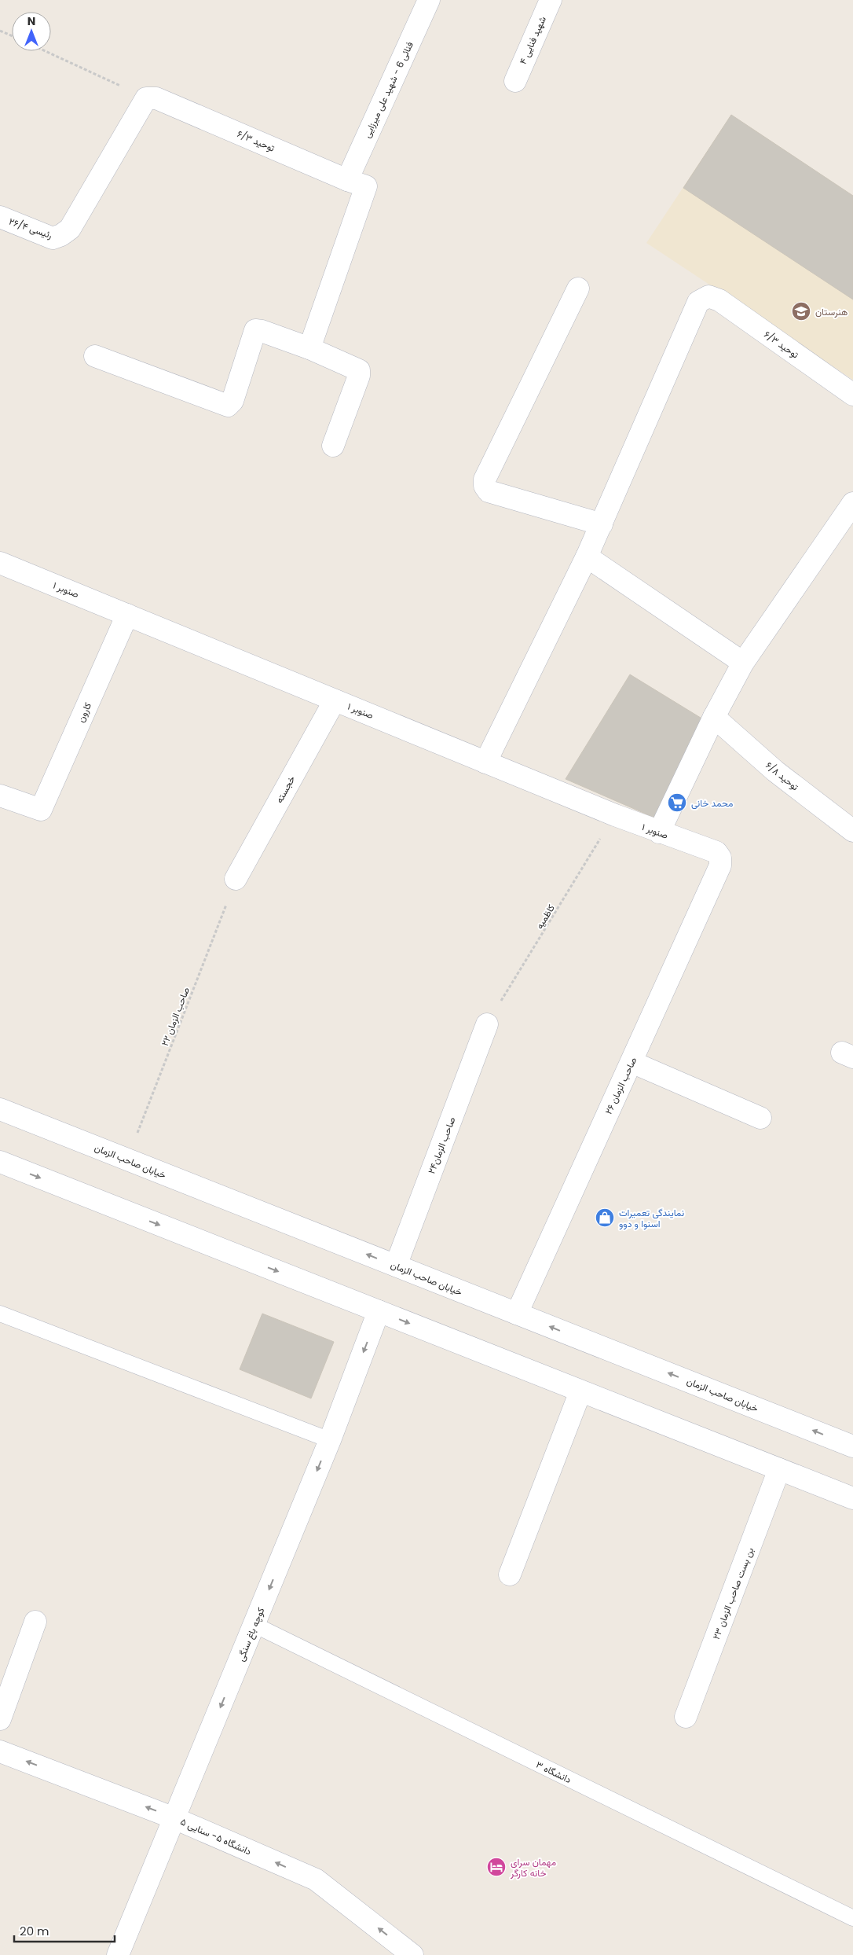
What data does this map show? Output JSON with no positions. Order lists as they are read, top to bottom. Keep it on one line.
{"streets":{"street":["شهید فنایی ۴","فنائی 6 - شهید علی میرزایی","توحید ۶/۳","رئیسی ۲۶/۴","صنوبر ۱","کارون","توحید ۶/۸","خجسته","صاحب الزمان ۲۶","صاحب الزمان۲۴","خیابان صاحب الزمان","بن بست صاحب الزمان ۲۳","کوچه باغ سنگی","دانشگاه ۵- سنایی ۵"],"lane":["دانشگاه ۳"],"path":["کاظمیه","صاحب الزمان ۲۲"]},"crossings":[["فنائی 6 - شهید علی میرزایی","توحید ۶/۳"],["توحید ۶/۳","رئیسی ۲۶/۴"],["صنوبر ۱","کارون"],["صنوبر ۱","خجسته"],["صنوبر ۱","کاظمیه"],["صنوبر ۱","صاحب الزمان ۲۶"],["خجسته","صاحب الزمان ۲۲"],["کاظمیه","صاحب الزمان۲۴"],["صاحب الزمان ۲۲","خیابان صاحب الزمان"],["صاحب الزمان ۲۶","خیابان صاحب الزمان"],["صاحب الزمان۲۴","خیابان صاحب الزمان"],["کوچه باغ سنگی","دانشگاه ۳"],["کوچه باغ سنگی","دانشگاه ۵- سنایی ۵"]],"one_way":["کوچه باغ سنگی","دانشگاه ۵- سنایی ۵"],"places":{"school or university":["هنرستان"],"supermarket":["محمد خانی"],"shop":["نمایندگی تعمیرات اسنوا و دوو"],"hotel":["مهمان سرای خانه کارگر"]},"scale_bar":"20 m","north":"top"}
